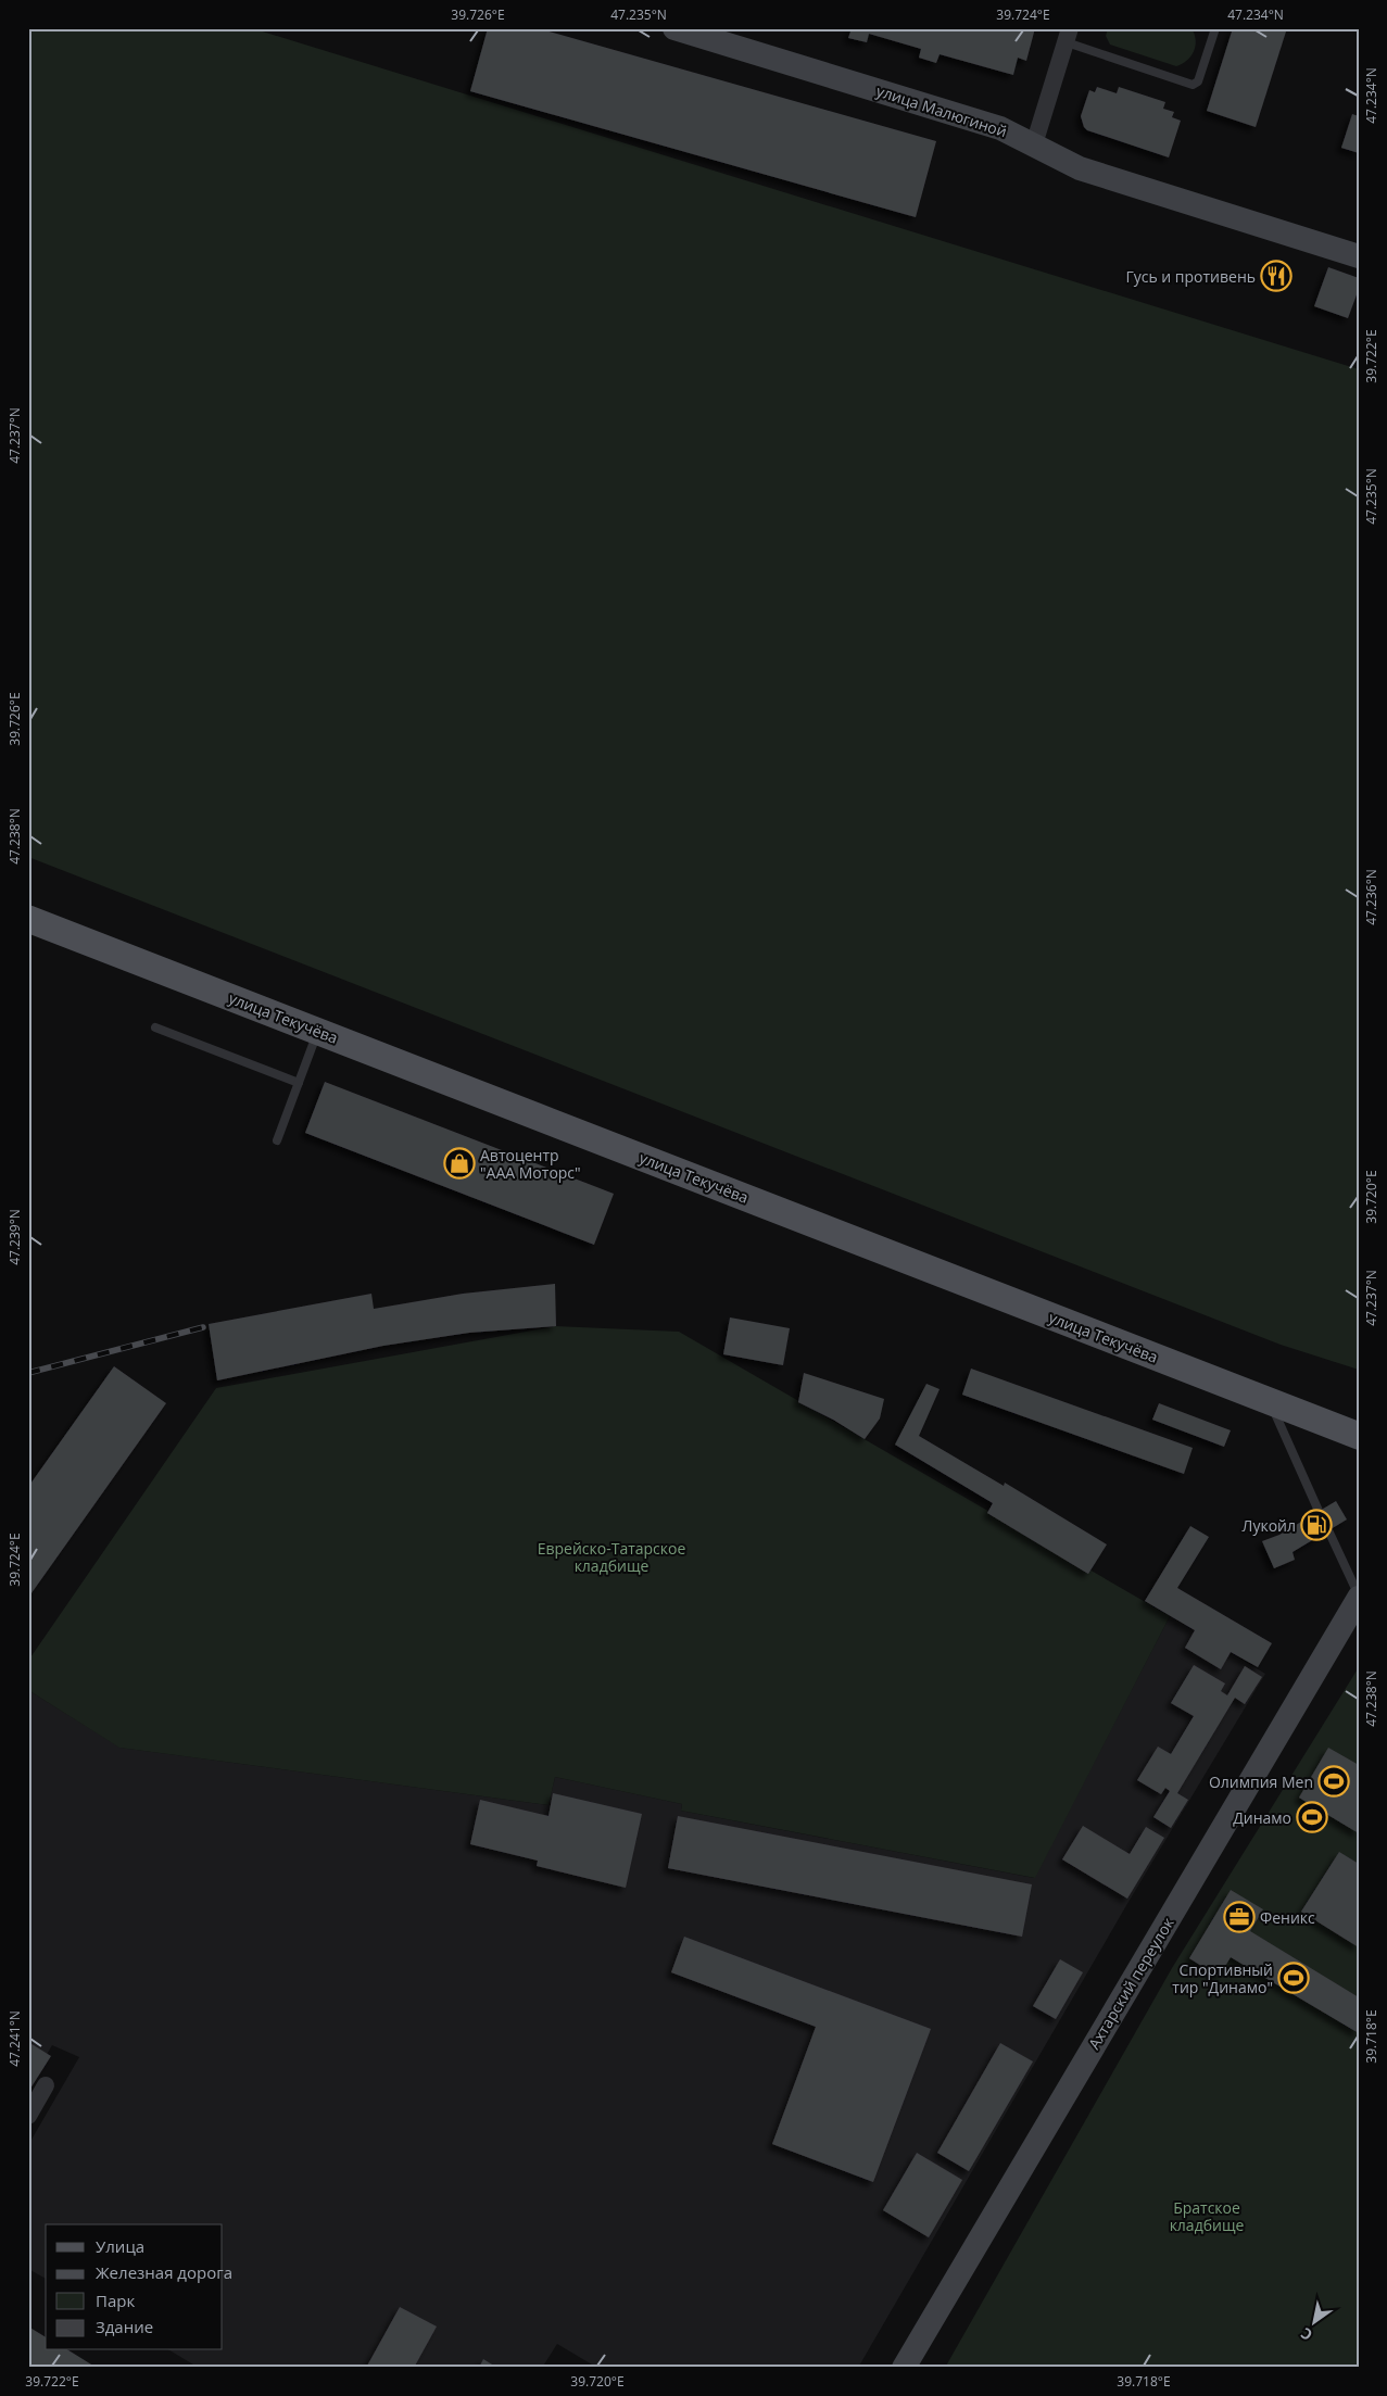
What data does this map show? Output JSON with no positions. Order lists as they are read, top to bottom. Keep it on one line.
{"streets":{"main road":["улица Текучёва"],"street":["улица Малюгиной","Ахтарский переулок"]},"parks":["Еврейско-Татарское кладбище","Братское кладбище"],"places":{"restaurant":["Гусь и противень"],"shop":["Автоцентр \"ААА Моторс\""],"fuel station":["Лукойл"],"sports":["Олимпия Men","Динамо","Спортивный тир \"Динамо\""],"office":["Феникс"]},"legend":["Улица","Железная дорога","Парк","Здание"],"north":"bottom left","coordinates":["39.726°E","47.235°N","39.724°E","47.234°N","39.722°E","47.237°N","47.238°N","47.236°N","39.720°E","47.239°N","39.718°E","47.241°N"]}
